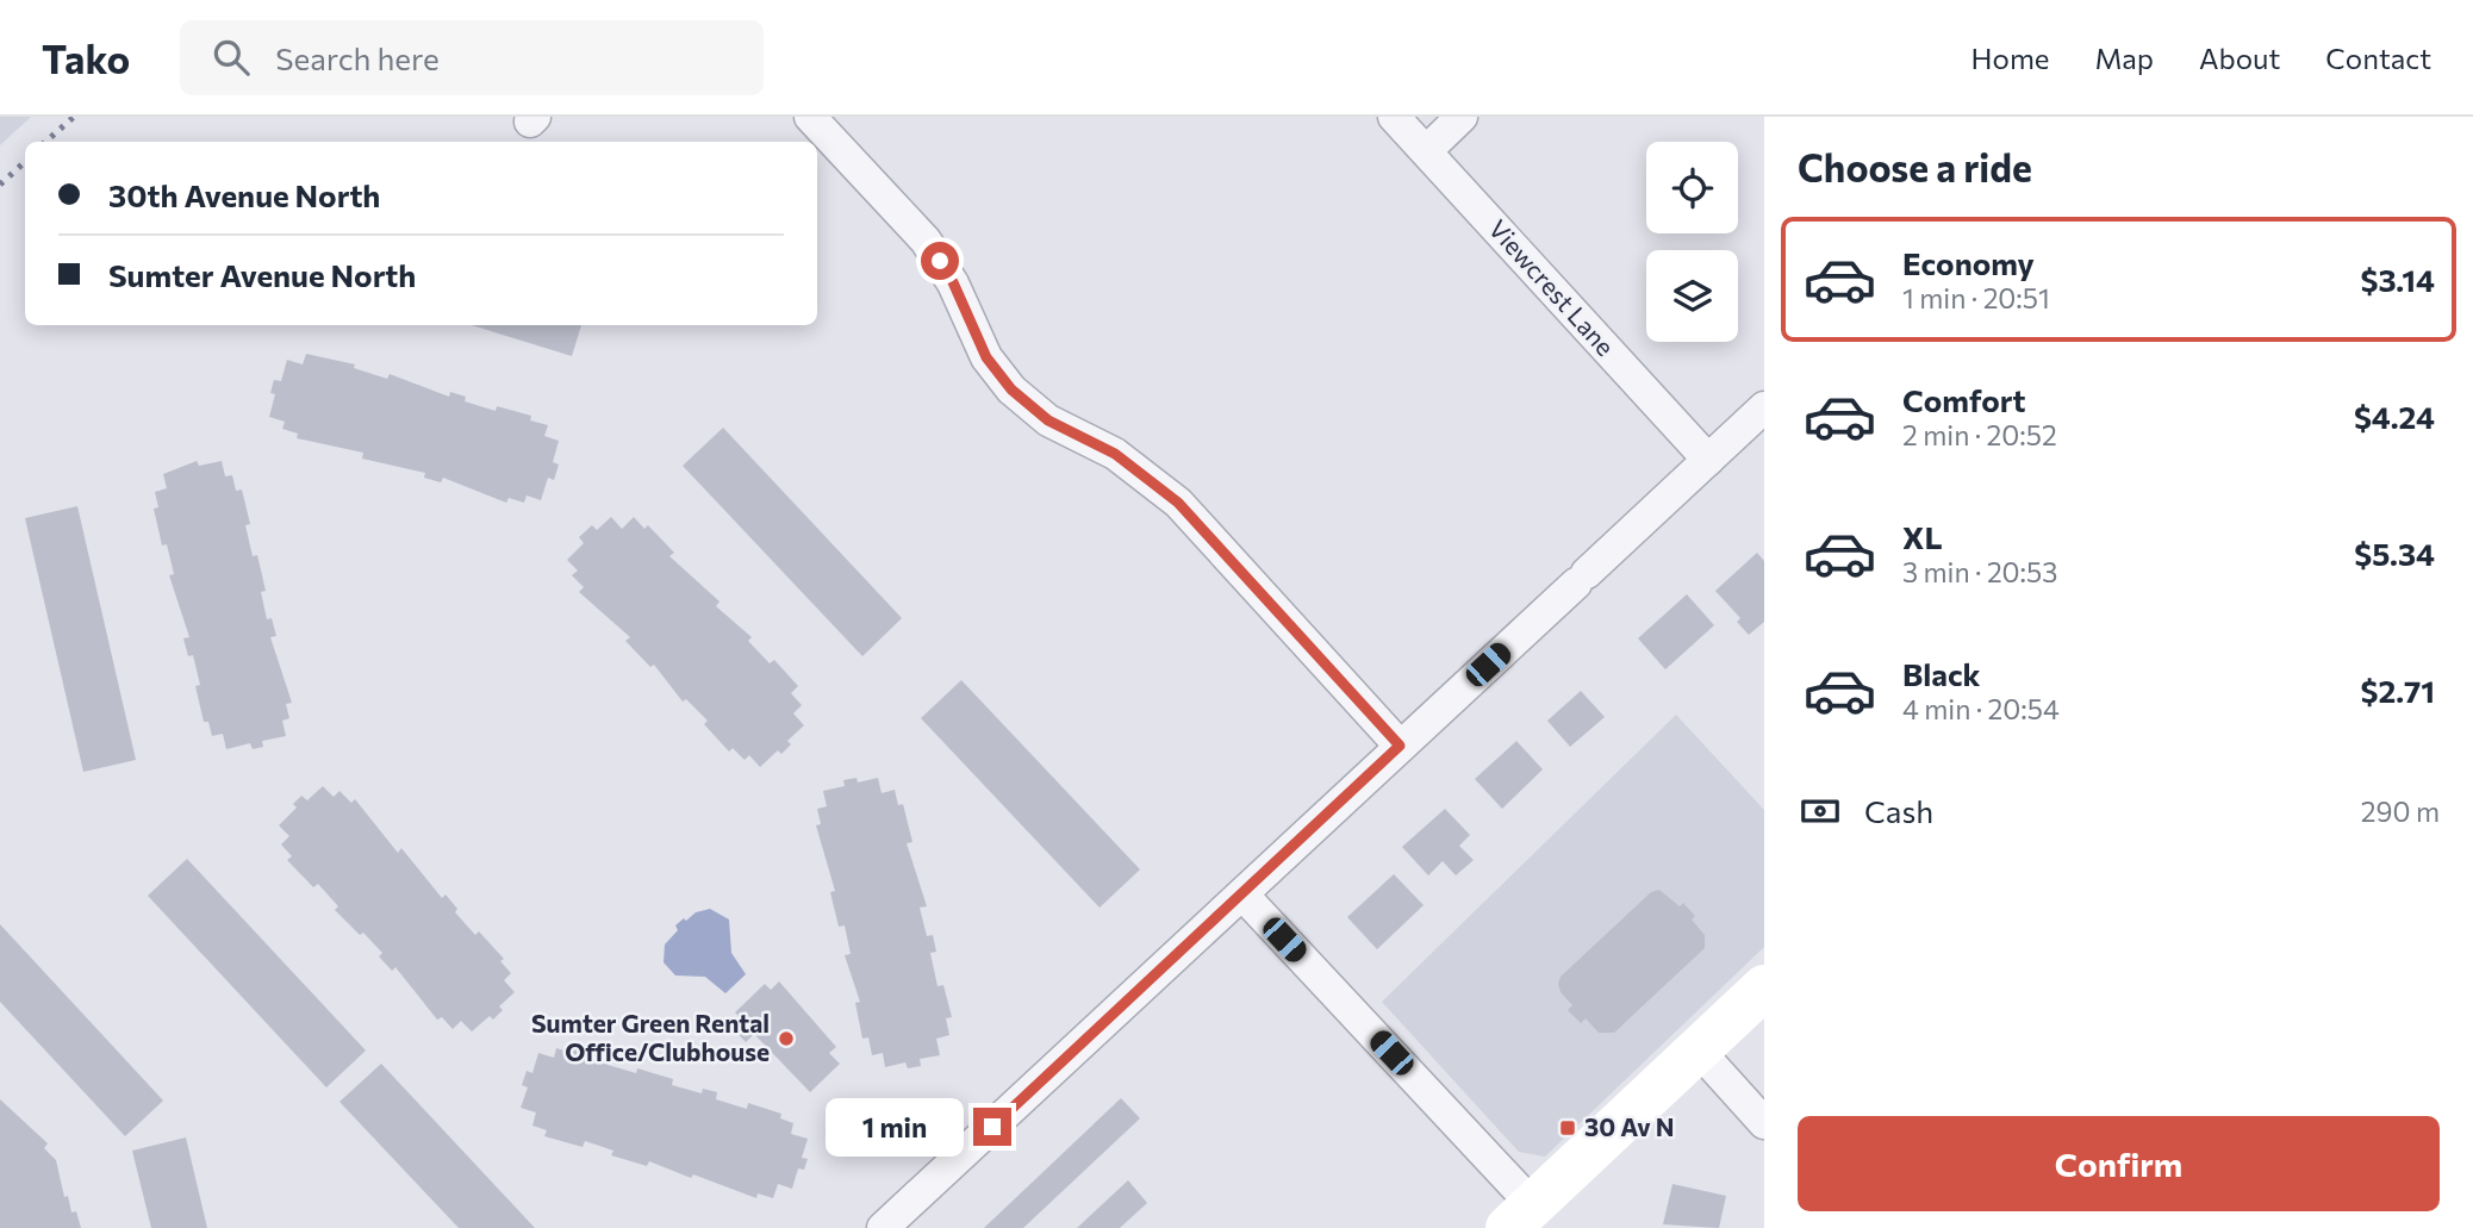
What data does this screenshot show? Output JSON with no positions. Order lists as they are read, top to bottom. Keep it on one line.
{"streets":{"street":["Viewcrest Lane"]},"places":{"other":["Sumter Green Rental Office/Clubhouse"],"transit":["30 Av N"]},"page":{"header":"Tako","search":"Search here","nav":["Home","Map","About","Contact"],"heading":"Choose a ride","banner":["30th Avenue North","Sumter Avenue North"],"list":[{"name":"Economy","note":"1 min · 20:51","value":"$3.14"},{"name":"Comfort","note":"2 min · 20:52","value":"$4.24"},{"name":"XL","note":"3 min · 20:53","value":"$5.34"},{"name":"Black","note":"4 min · 20:54","value":"$2.71"}],"pay":["Cash","290 m"],"bubble":"1 min","buttons":"Confirm"}}
